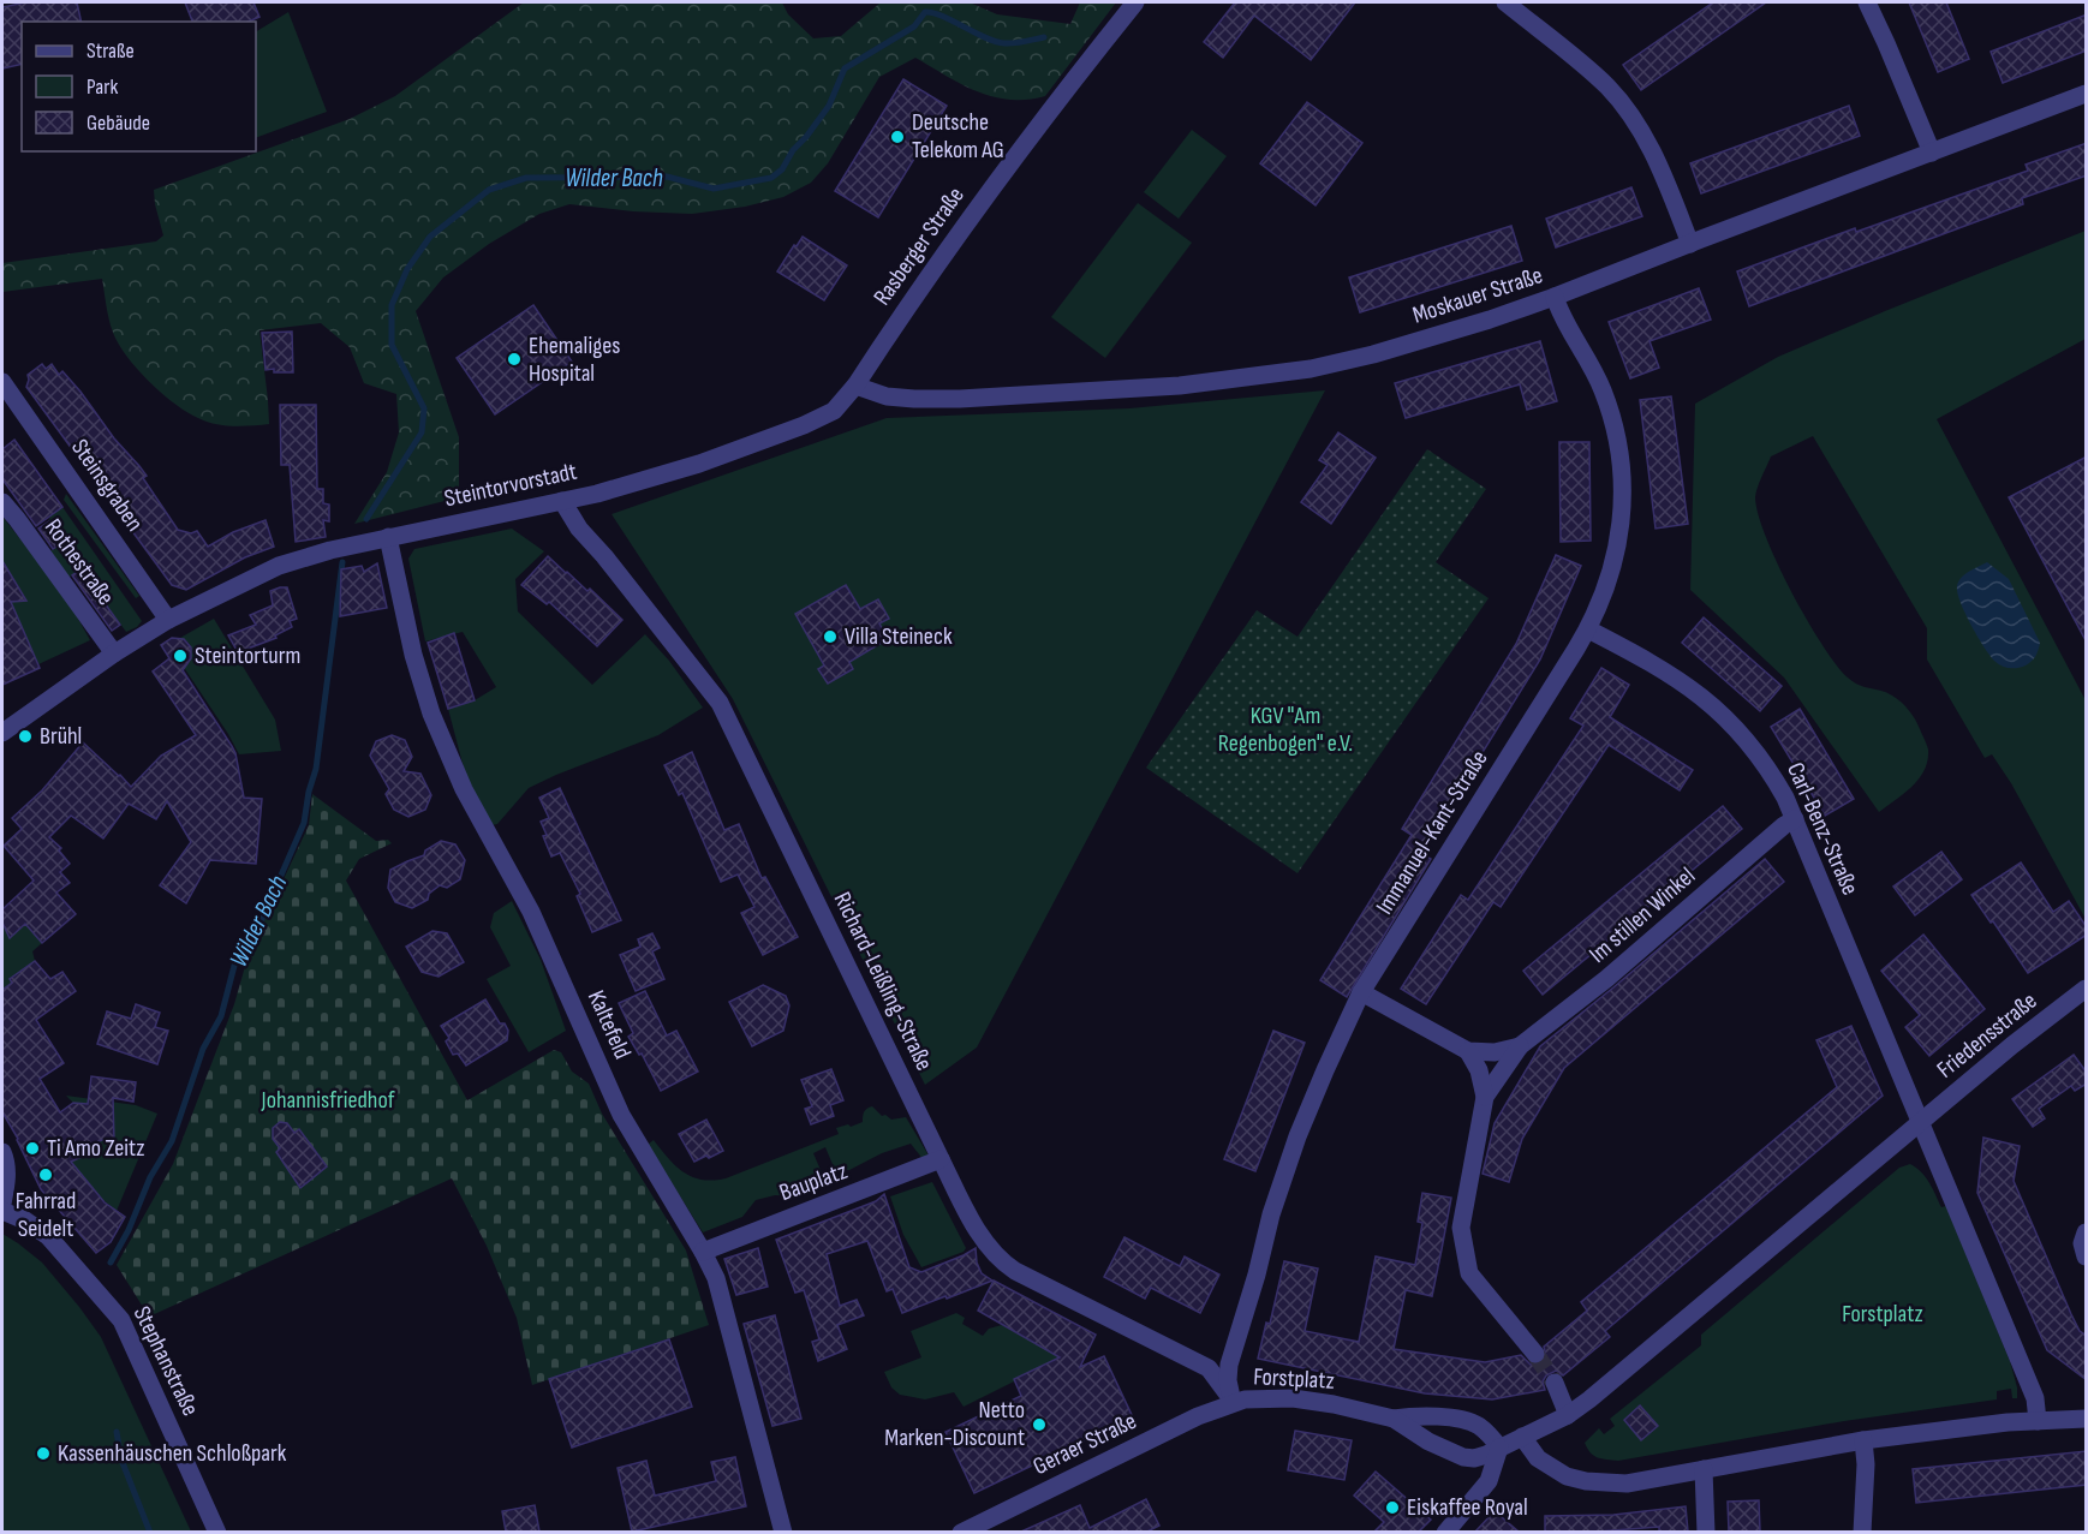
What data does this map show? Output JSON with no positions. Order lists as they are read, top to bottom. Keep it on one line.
{"streets":{"street":["Rasberger Straße","Moskauer Straße","Steinsgraben","Steintorvorstadt","Rothestraße","Carl-Benz-Straße","Immanuel-Kant-Straße","Im stillen Winkel","Richard-Leißling-Straße","Kaltefeld","Friedensstraße","Bauplatz","Stephanstraße","Forstplatz","Geraer Straße"]},"crossings":[["Rasberger Straße","Moskauer Straße"],["Rasberger Straße","Steintorvorstadt"],["Moskauer Straße","Steintorvorstadt"],["Moskauer Straße","Immanuel-Kant-Straße"],["Steinsgraben","Steintorvorstadt"],["Steintorvorstadt","Richard-Leißling-Straße"],["Steintorvorstadt","Kaltefeld"],["Carl-Benz-Straße","Immanuel-Kant-Straße"],["Carl-Benz-Straße","Im stillen Winkel"],["Carl-Benz-Straße","Friedensstraße"],["Carl-Benz-Straße","Forstplatz"],["Immanuel-Kant-Straße","Richard-Leißling-Straße"],["Immanuel-Kant-Straße","Forstplatz"],["Immanuel-Kant-Straße","Geraer Straße"],["Richard-Leißling-Straße","Bauplatz"],["Richard-Leißling-Straße","Forstplatz"],["Richard-Leißling-Straße","Geraer Straße"],["Kaltefeld","Bauplatz"],["Friedensstraße","Forstplatz"],["Forstplatz","Geraer Straße"]],"water":["Wilder Bach"],"parks":["KGV \"Am Regenbogen\" e.V.","Johannisfriedhof","Forstplatz"],"places":["Deutsche Telekom AG","Ehemaliges Hospital","Villa Steineck","Steintorturm","Brühl","Ti Amo Zeitz","Fahrrad Seidelt","Netto Marken-Discount","Kassenhäuschen Schloßpark","Eiskaffee Royal"],"legend":["Straße","Park","Gebäude"]}
